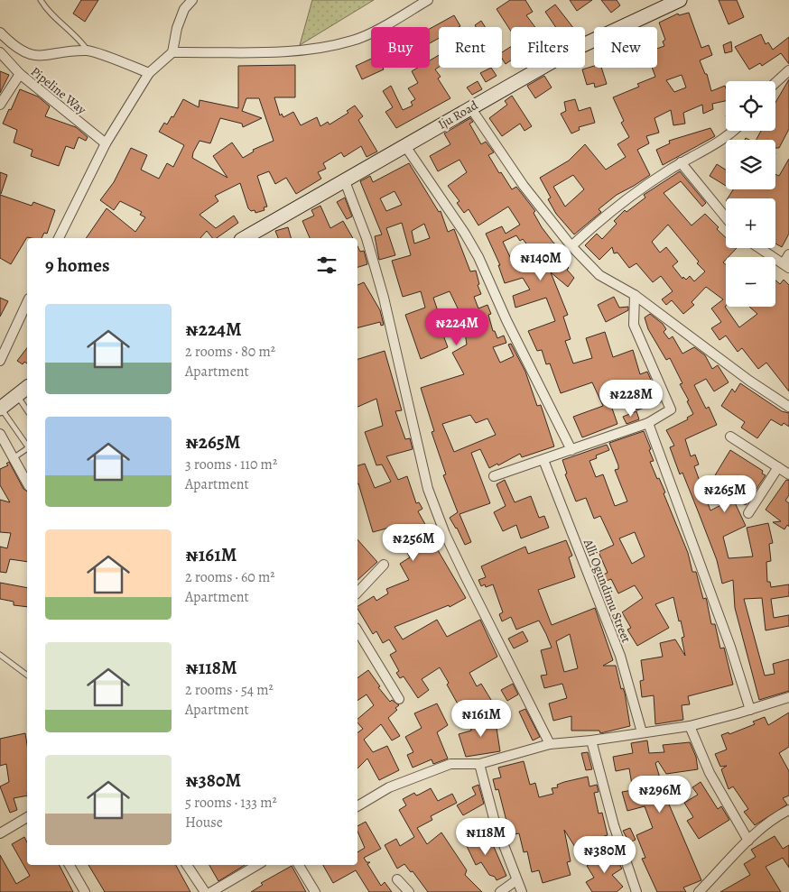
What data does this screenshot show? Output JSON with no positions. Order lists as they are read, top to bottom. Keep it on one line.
{"streets":{"main road":["Iju Road"],"street":["Pipeline Way","Alli Ogundimu Street"]},"page":{"chip":["Buy","Rent","Filters","New"],"map_buttons":["+","−"],"heading":"9 homes","price":["₦140M","₦224M","₦228M","₦265M","₦256M","₦161M","₦296M","₦118M","₦380M"],"list":[{"name":"₦224M","note":"2 rooms · 80 m² · Apartment"},{"name":"₦265M","note":"3 rooms · 110 m² · Apartment"},{"name":"₦161M","note":"2 rooms · 60 m² · Apartment"},{"name":"₦118M","note":"2 rooms · 54 m² · Apartment"},{"name":"₦380M","note":"5 rooms · 133 m² · House"}]}}
